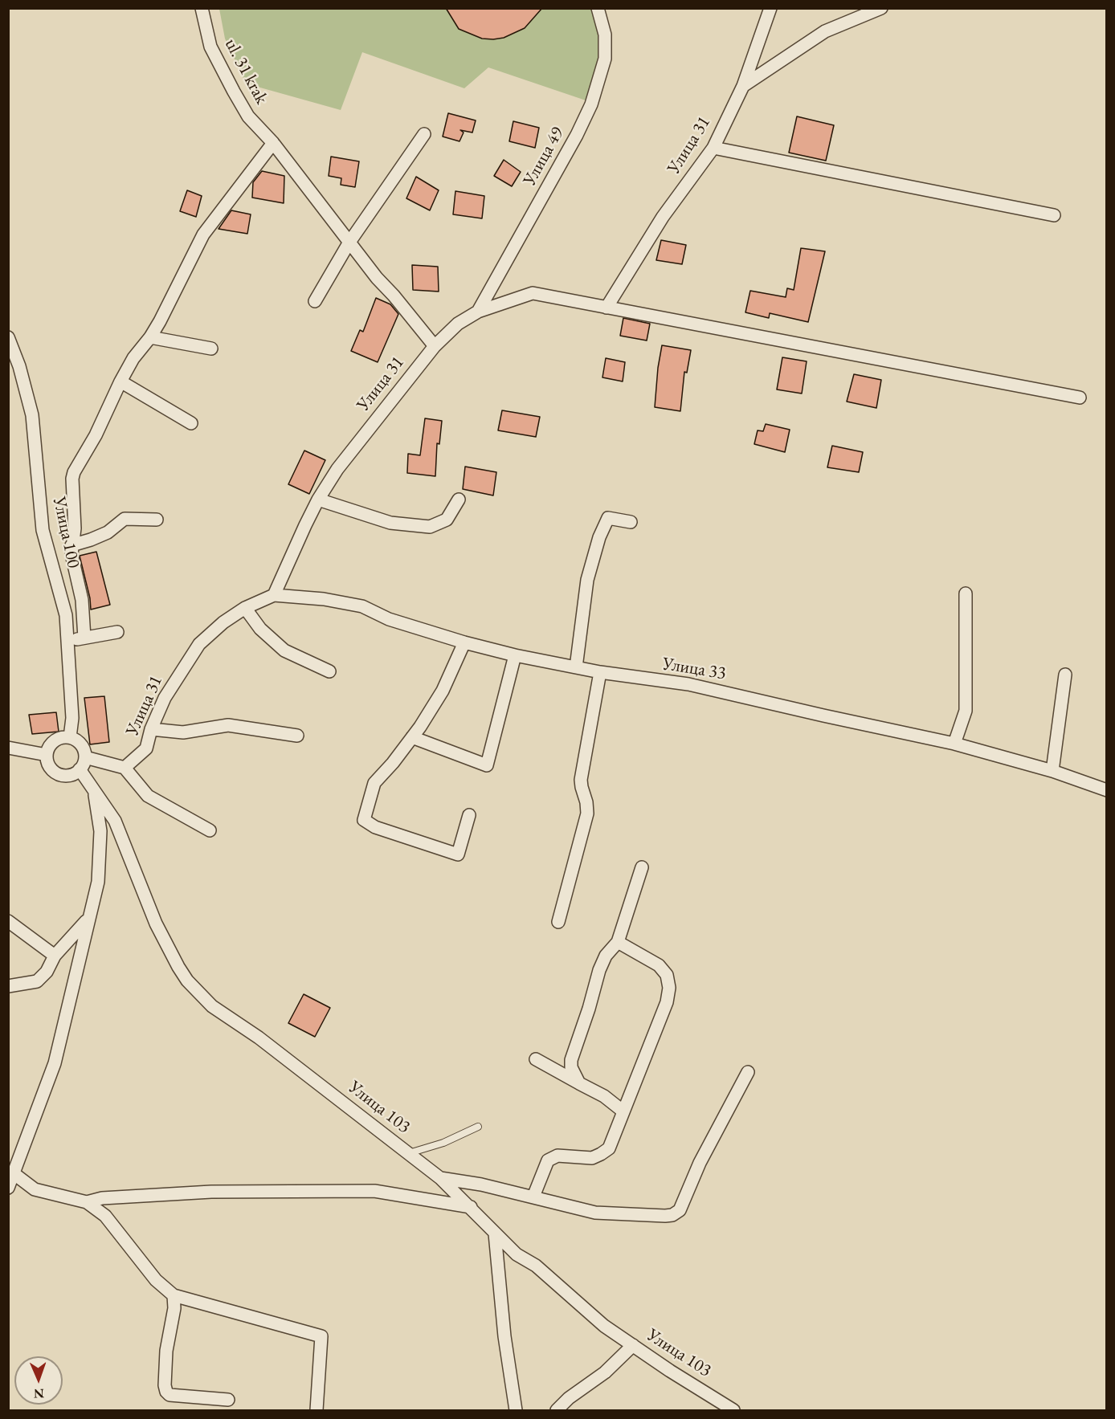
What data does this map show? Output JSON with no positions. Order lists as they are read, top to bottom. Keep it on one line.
{"streets":{"street":["ul. 31 krak","Улица 31","Улица 49","Улица 100","Улица 33","Улица 103"]},"crossings":[["ul. 31 krak","Улица 31"],["Улица 31","Улица 49"],["Улица 31","Улица 33"],["Улица 100","Улица 103"]],"north":"bottom"}
